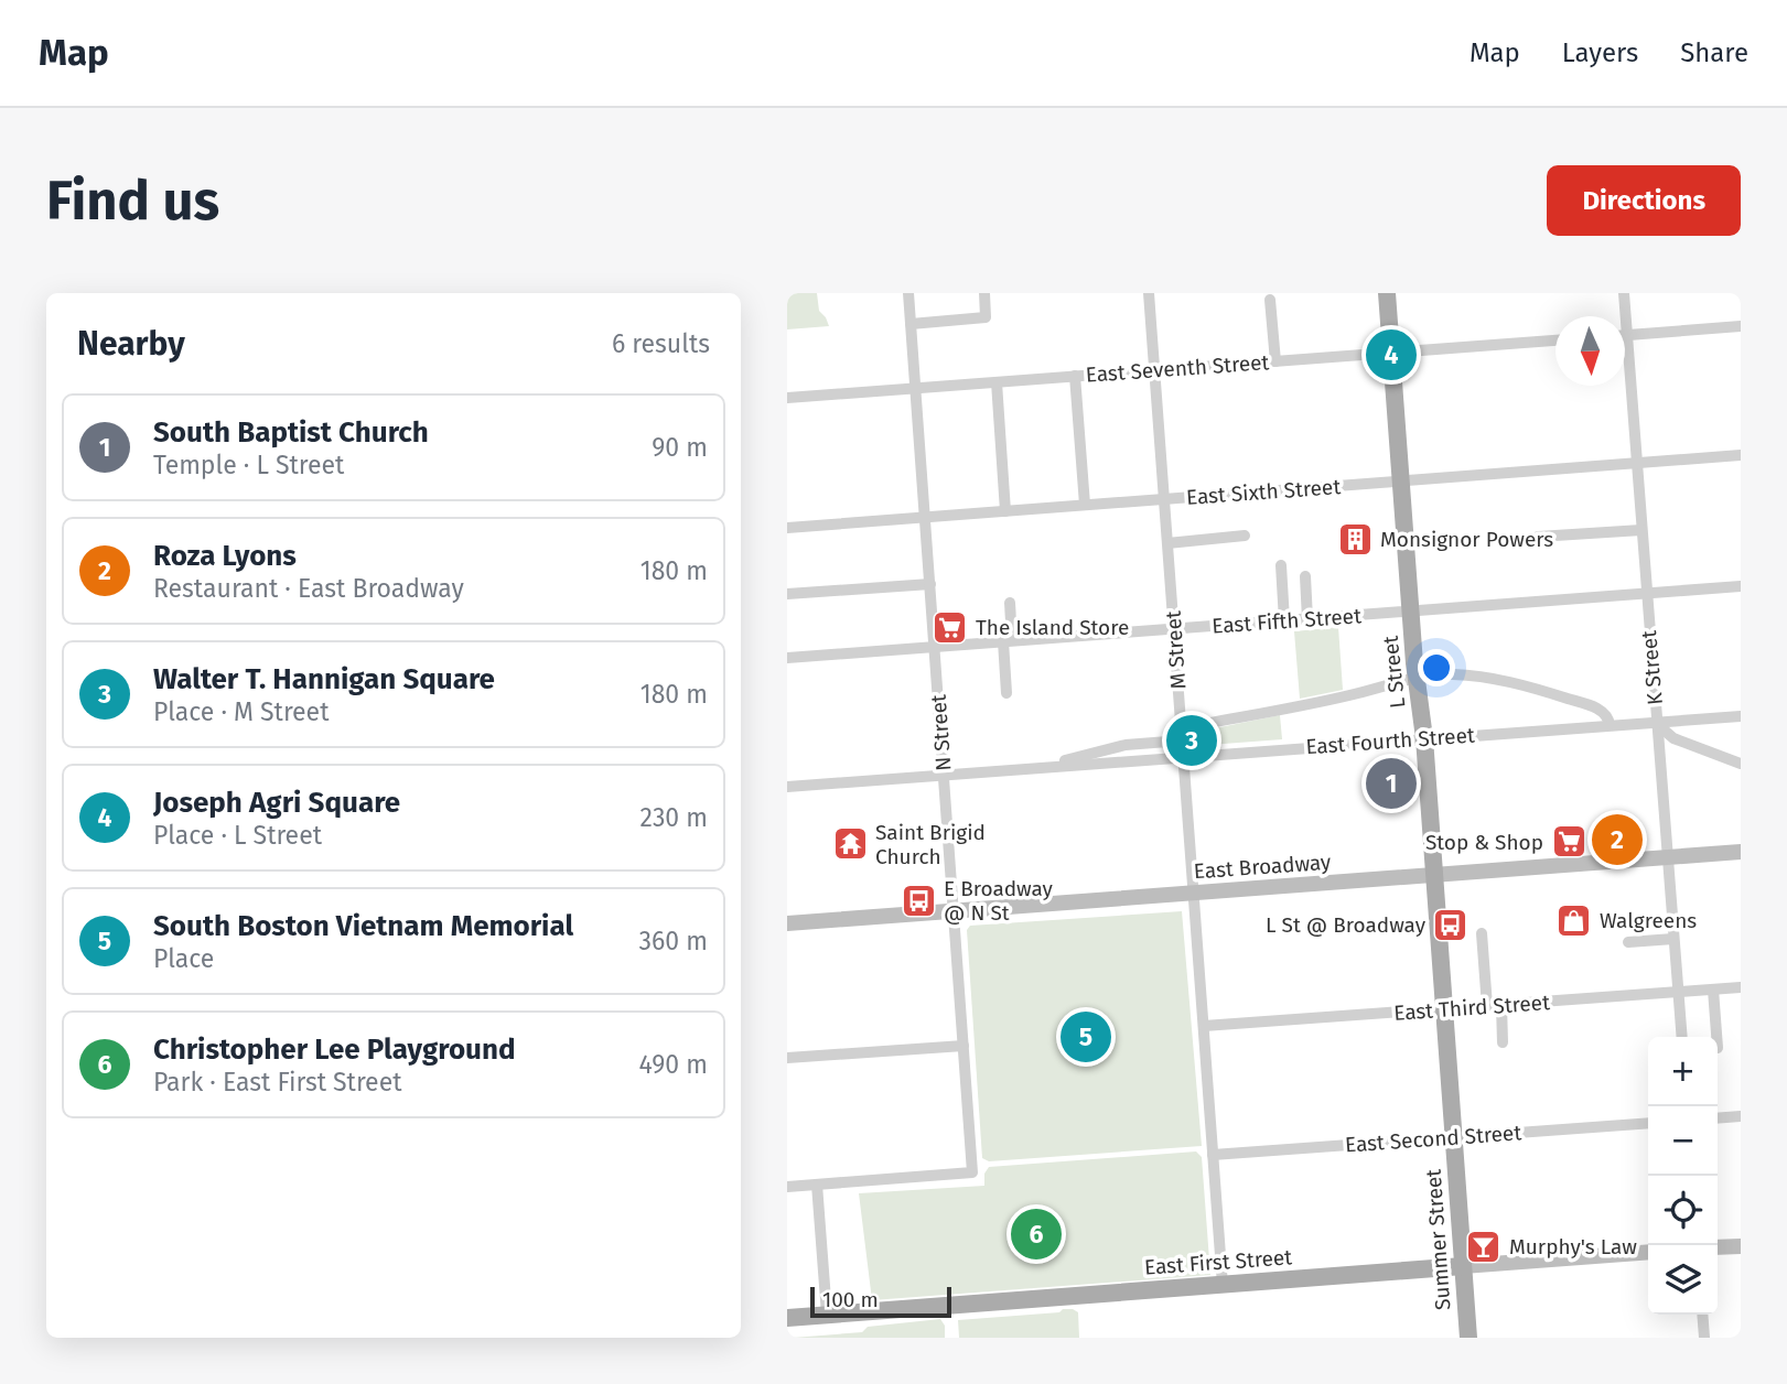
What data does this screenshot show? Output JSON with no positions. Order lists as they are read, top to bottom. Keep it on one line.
{"streets":{"main road":["L Street","East Broadway","Summer Street","East First Street"],"street":["East Seventh Street","East Sixth Street","East Fifth Street","M Street","K Street","N Street","East Fourth Street","East Third Street","East Second Street"]},"crossings":[["East Seventh Street","M Street"],["East Seventh Street","L Street"],["East Seventh Street","N Street"],["East Sixth Street","M Street"],["East Sixth Street","K Street"],["East Sixth Street","L Street"],["East Sixth Street","N Street"],["East Fifth Street","M Street"],["East Fifth Street","K Street"],["East Fifth Street","L Street"],["East Fifth Street","N Street"],["M Street","East Fourth Street"],["M Street","East Broadway"],["M Street","East Third Street"],["M Street","East Second Street"],["M Street","East First Street"],["K Street","East Fourth Street"],["K Street","East Broadway"],["K Street","East Third Street"],["L Street","East Fourth Street"],["L Street","East Broadway"],["L Street","East Third Street"],["L Street","East Second Street"],["L Street","Summer Street"],["N Street","East Fourth Street"],["N Street","East Broadway"],["East Second Street","Summer Street"],["Summer Street","East First Street"]],"places":{"building":["Monsignor Powers"],"supermarket":["The Island Store","Stop & Shop"],"temple":["Saint Brigid Church"],"bus stop":["E Broadway @ N St","L St @ Broadway"],"shop":["Walgreens"],"bar":["Murphy's Law"]},"scale_bar":"100 m","north":"bottom","page":{"header":"Map","nav":["Map","Layers","Share"],"buttons":"Directions","title":"Find us","heading":["Nearby","6 results"],"pins":["4","3","1","2","5","6"],"list":[{"mark":"1","name":"South Baptist Church","note":"Temple · L Street","value":"90 m"},{"mark":"2","name":"Roza Lyons","note":"Restaurant · East Broadway","value":"180 m"},{"mark":"3","name":"Walter T. Hannigan Square","note":"Place · M Street","value":"180 m"},{"mark":"4","name":"Joseph Agri Square","note":"Place · L Street","value":"230 m"},{"mark":"5","name":"South Boston Vietnam Memorial","note":"Place","value":"360 m"},{"mark":"6","name":"Christopher Lee Playground","note":"Park · East First Street","value":"490 m"}],"map_buttons":["+","−"],"scale":"100 m"}}
